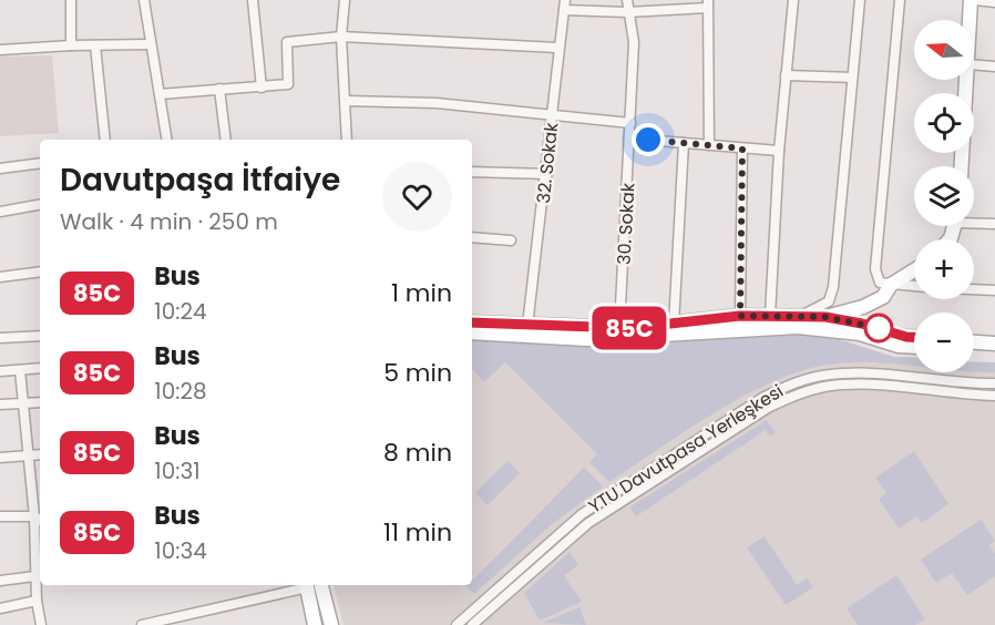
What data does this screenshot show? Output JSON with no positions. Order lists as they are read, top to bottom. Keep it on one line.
{"streets":{"street":["32. Sokak","30. Sokak","YTU Davutpasa Yerleşkesi"]},"lines":["bus line 85C"],"north":"left","page":{"on_map":"85C","map_buttons":["+","−"],"heading":["Davutpaşa İtfaiye","Walk · 4 min · 250 m"],"list":[{"mark":"85C","name":"Bus","note":"10:24","value":"1 min"},{"mark":"85C","name":"Bus","note":"10:28","value":"5 min"},{"mark":"85C","name":"Bus","note":"10:31","value":"8 min"},{"mark":"85C","name":"Bus","note":"10:34","value":"11 min"}]}}
